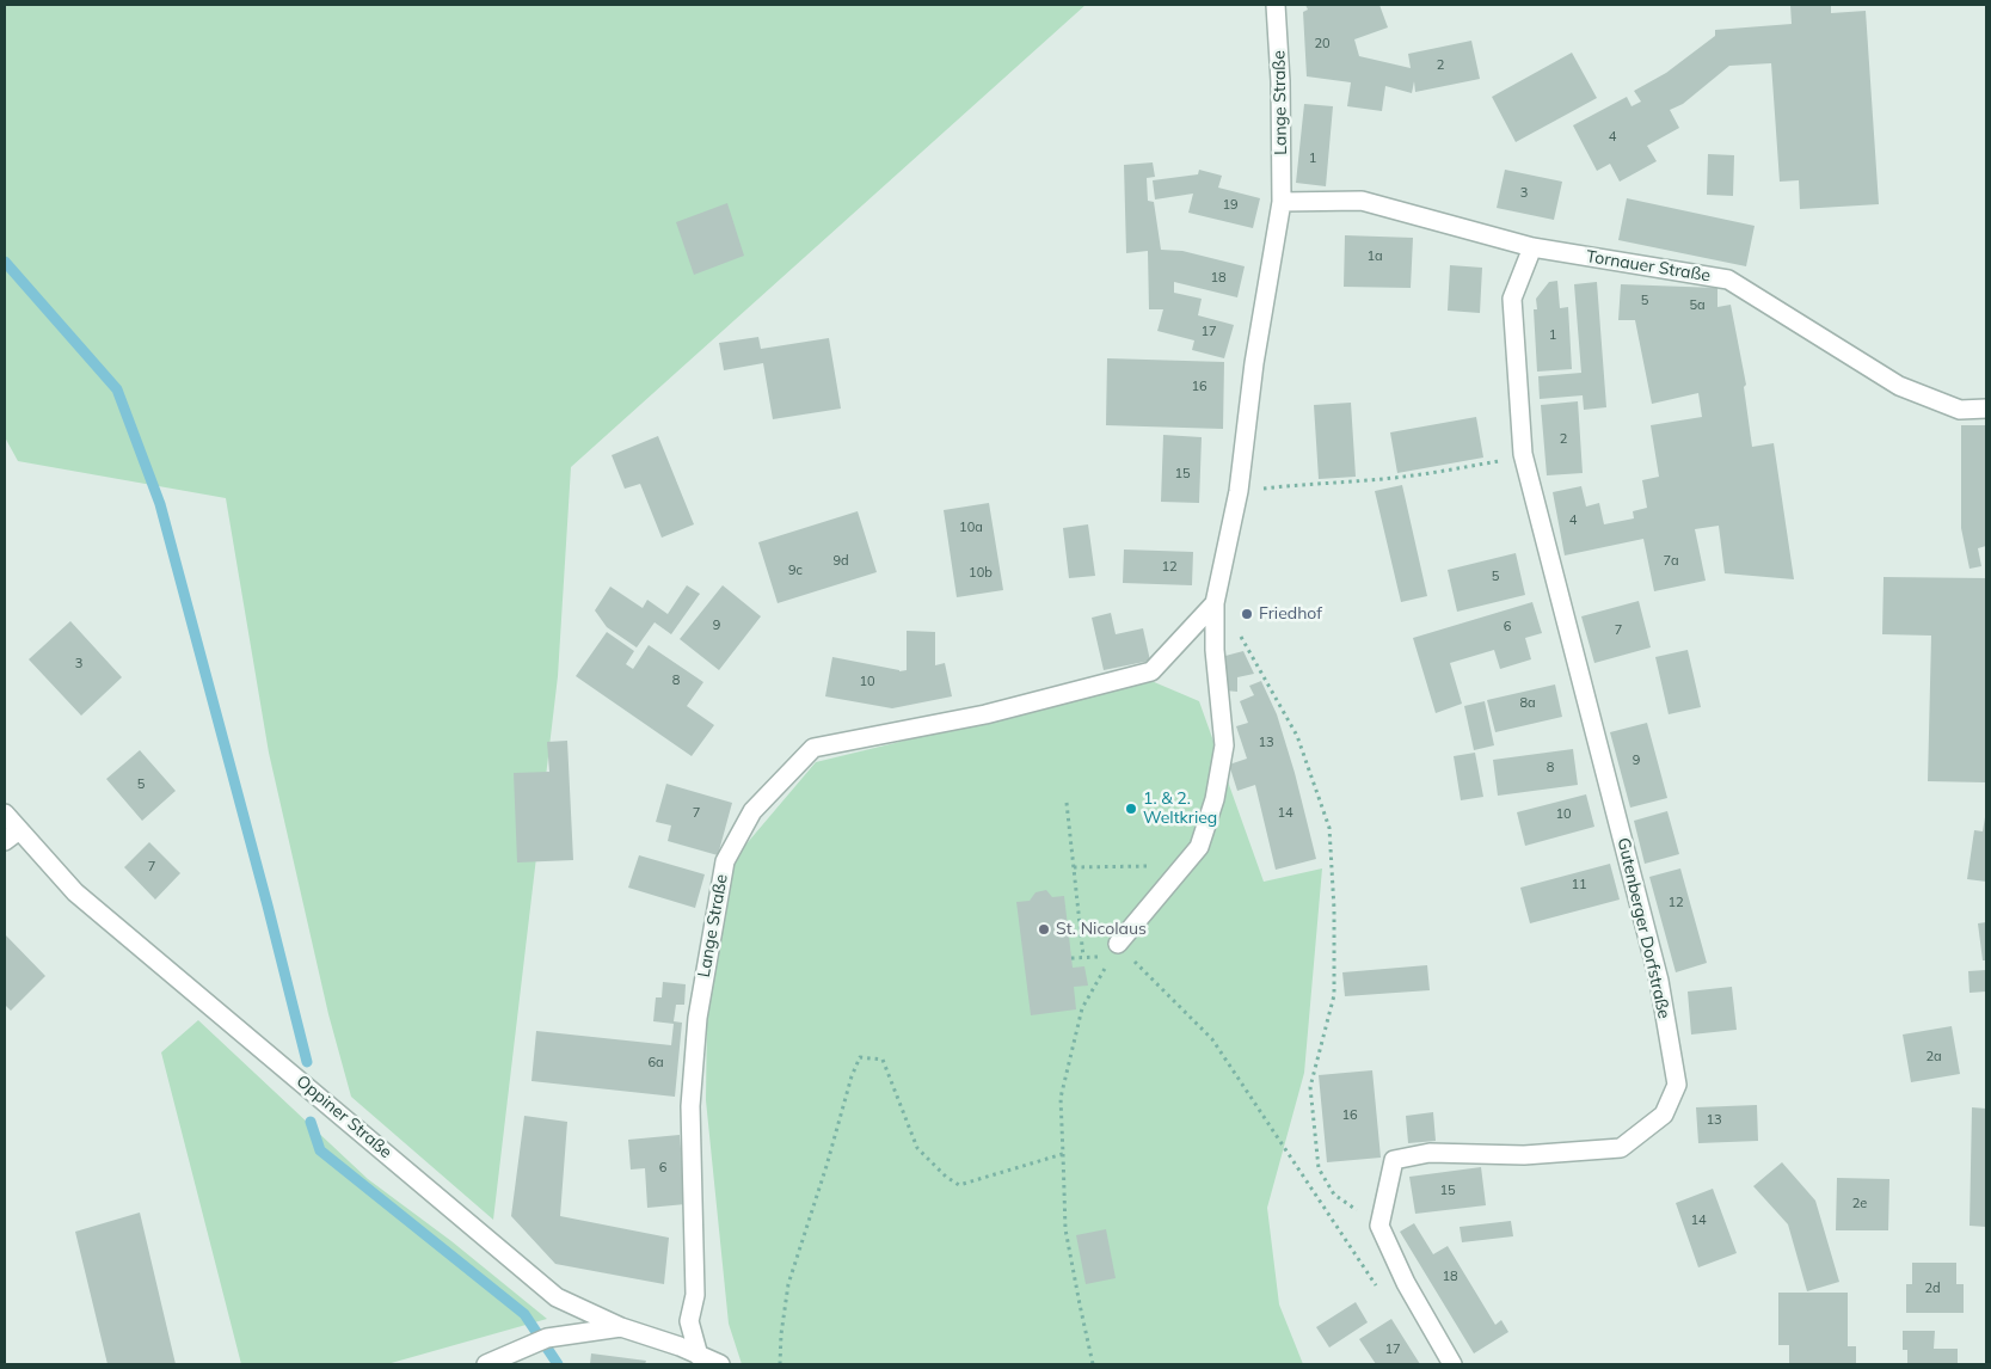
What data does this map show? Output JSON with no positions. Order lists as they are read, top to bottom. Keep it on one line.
{"streets":{"street":["Lange Straße","Tornauer Straße","Gutenberger Dorfstraße","Oppiner Straße"]},"crossings":[["Lange Straße","Tornauer Straße"],["Lange Straße","Oppiner Straße"],["Tornauer Straße","Gutenberger Dorfstraße"]],"places":["Friedhof","1. & 2. Weltkrieg","St. Nicolaus"],"house_numbers":["20","2","4","1","3","19","1a","18","5","5a","17","1","16","2","15","4","10a","9d","7a","12","9c","10b","5","9","6","7","3","8","10","8a","13","9","8","5","7","14","10","7","11","12","2a","6a","16","13","6","15","2e","14","18","2d","17"]}
